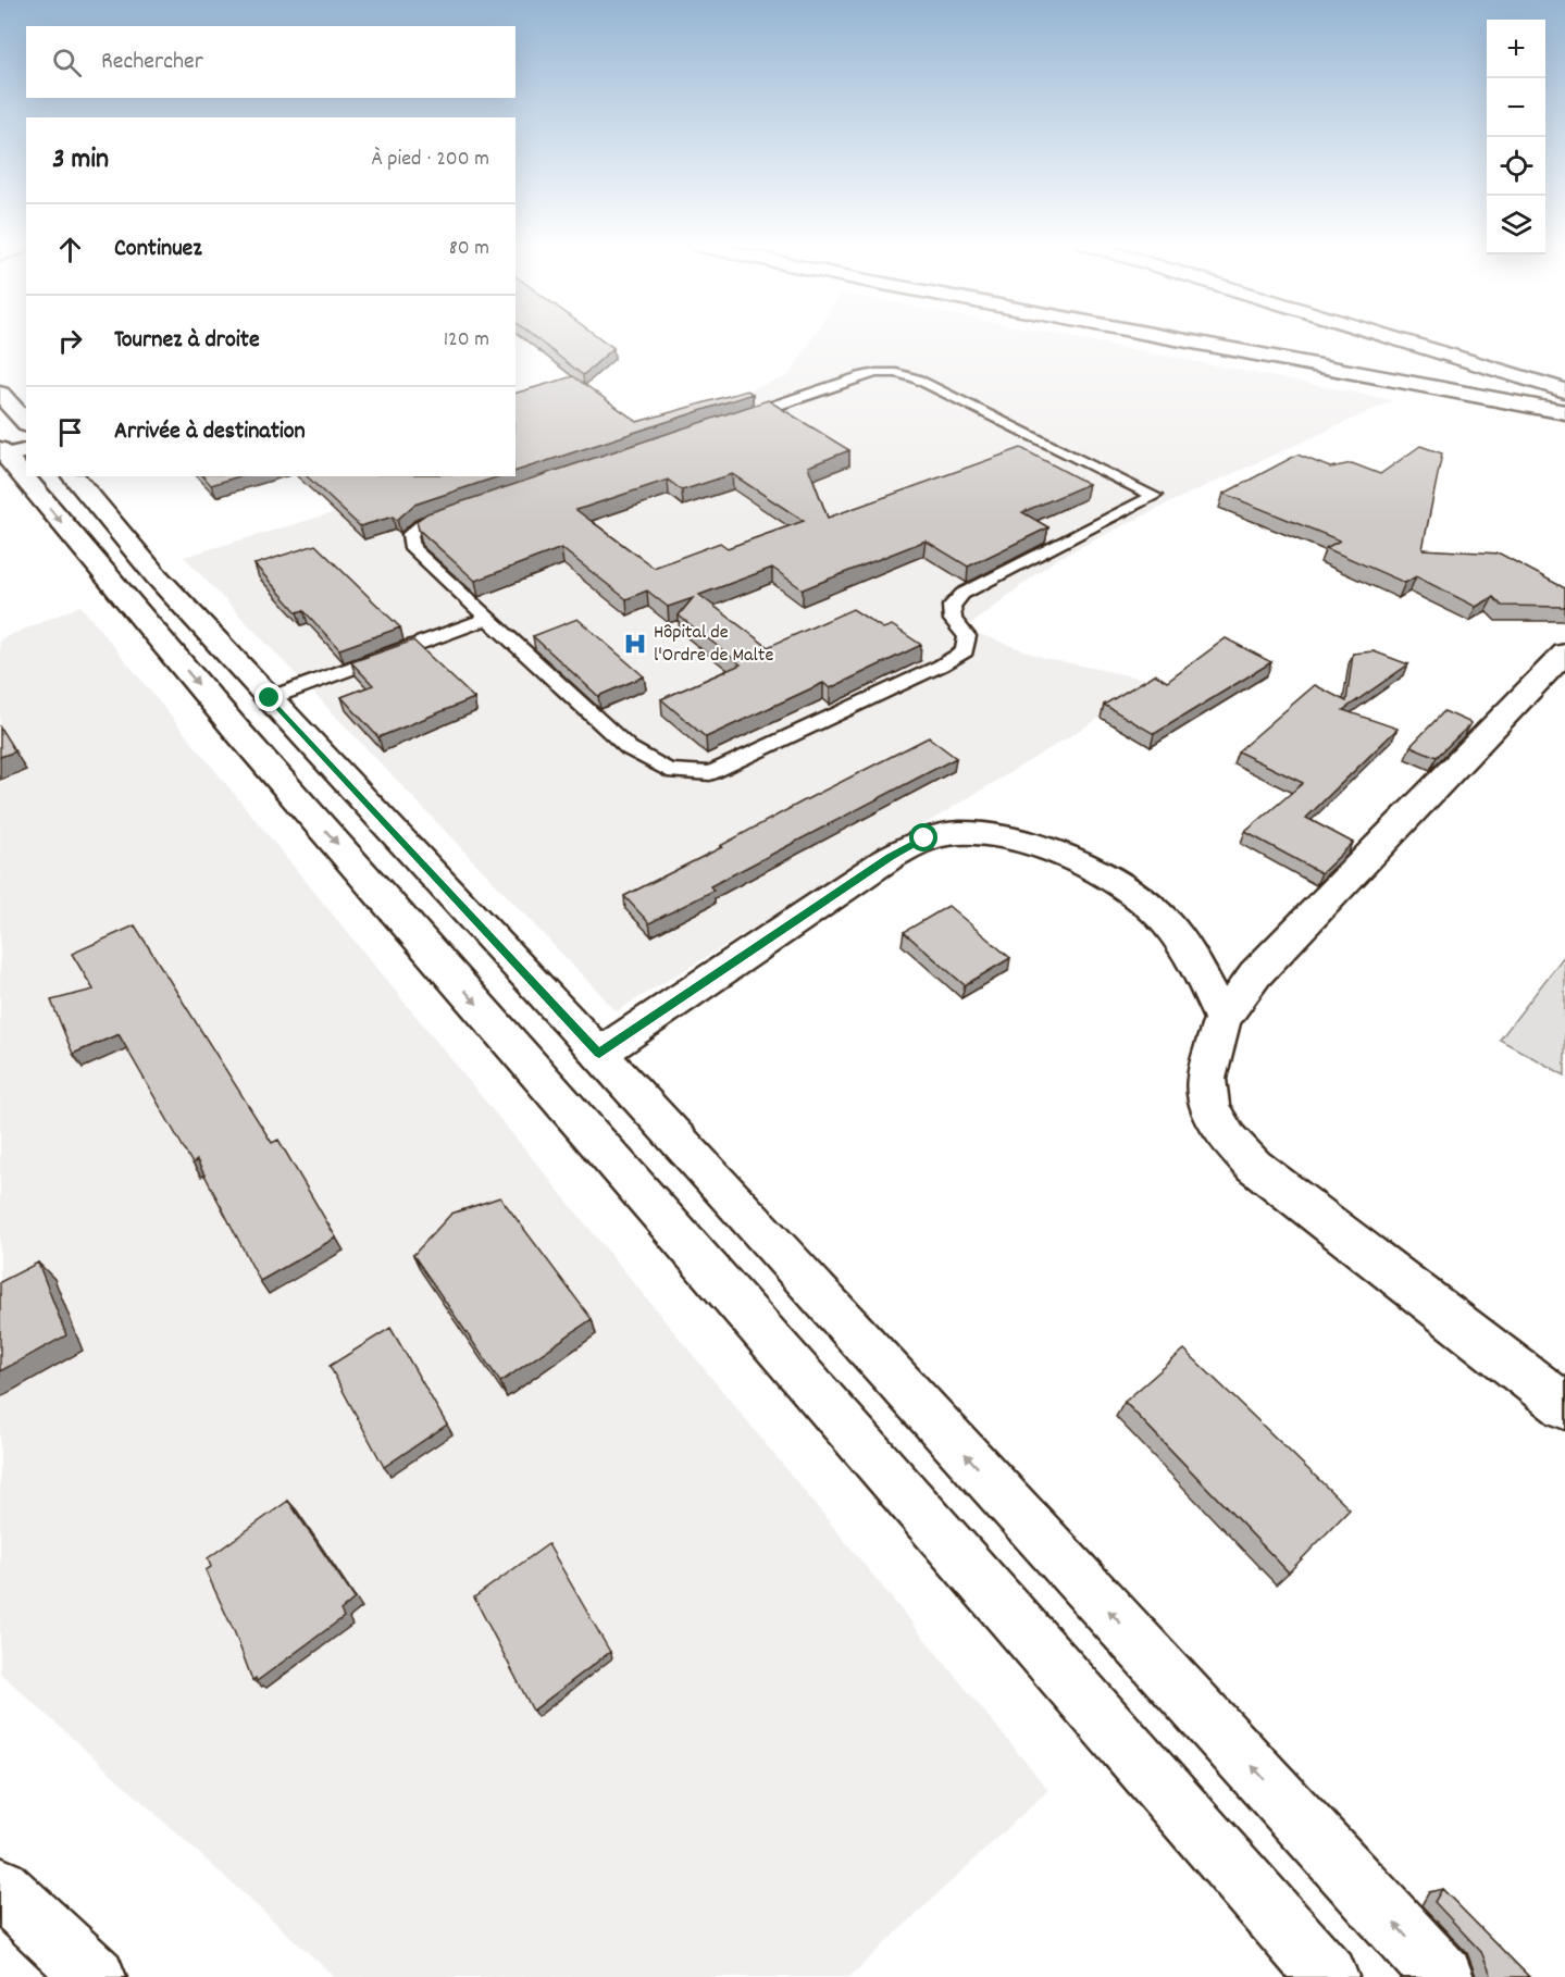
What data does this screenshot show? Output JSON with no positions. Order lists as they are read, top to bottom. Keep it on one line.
{"places":{"hospital":["Hôpital de l'Ordre de Malte"]},"page":{"map_buttons":["+","−"],"search":"Rechercher","heading":["3 min","À pied · 200 m"],"list":[["Continuez","80 m"],["Tournez à droite","120 m"],"Arrivée à destination"]}}
